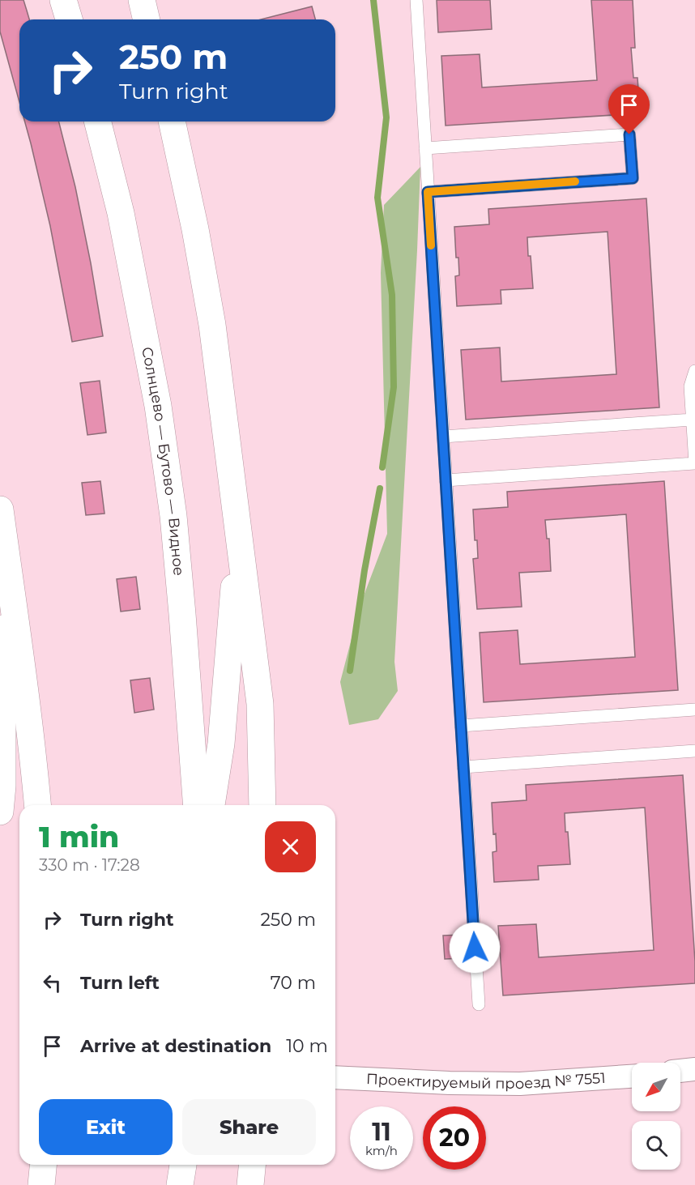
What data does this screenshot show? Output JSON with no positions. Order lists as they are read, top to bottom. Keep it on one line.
{"streets":{"main road":["Солнцево — Бутово — Видное"],"street":["Проектируемый проезд № 7551"]},"north":"bottom left","page":{"turn":["250 m","Turn right"],"heading":["1 min","330 m · 17:28"],"list":[{"name":"Turn right","value":"250 m"},{"name":"Turn left","value":"70 m"},{"name":"Arrive at destination","value":"10 m"}],"buttons":["Exit","Share"],"speed":"11 km/h","limit":"20"}}
